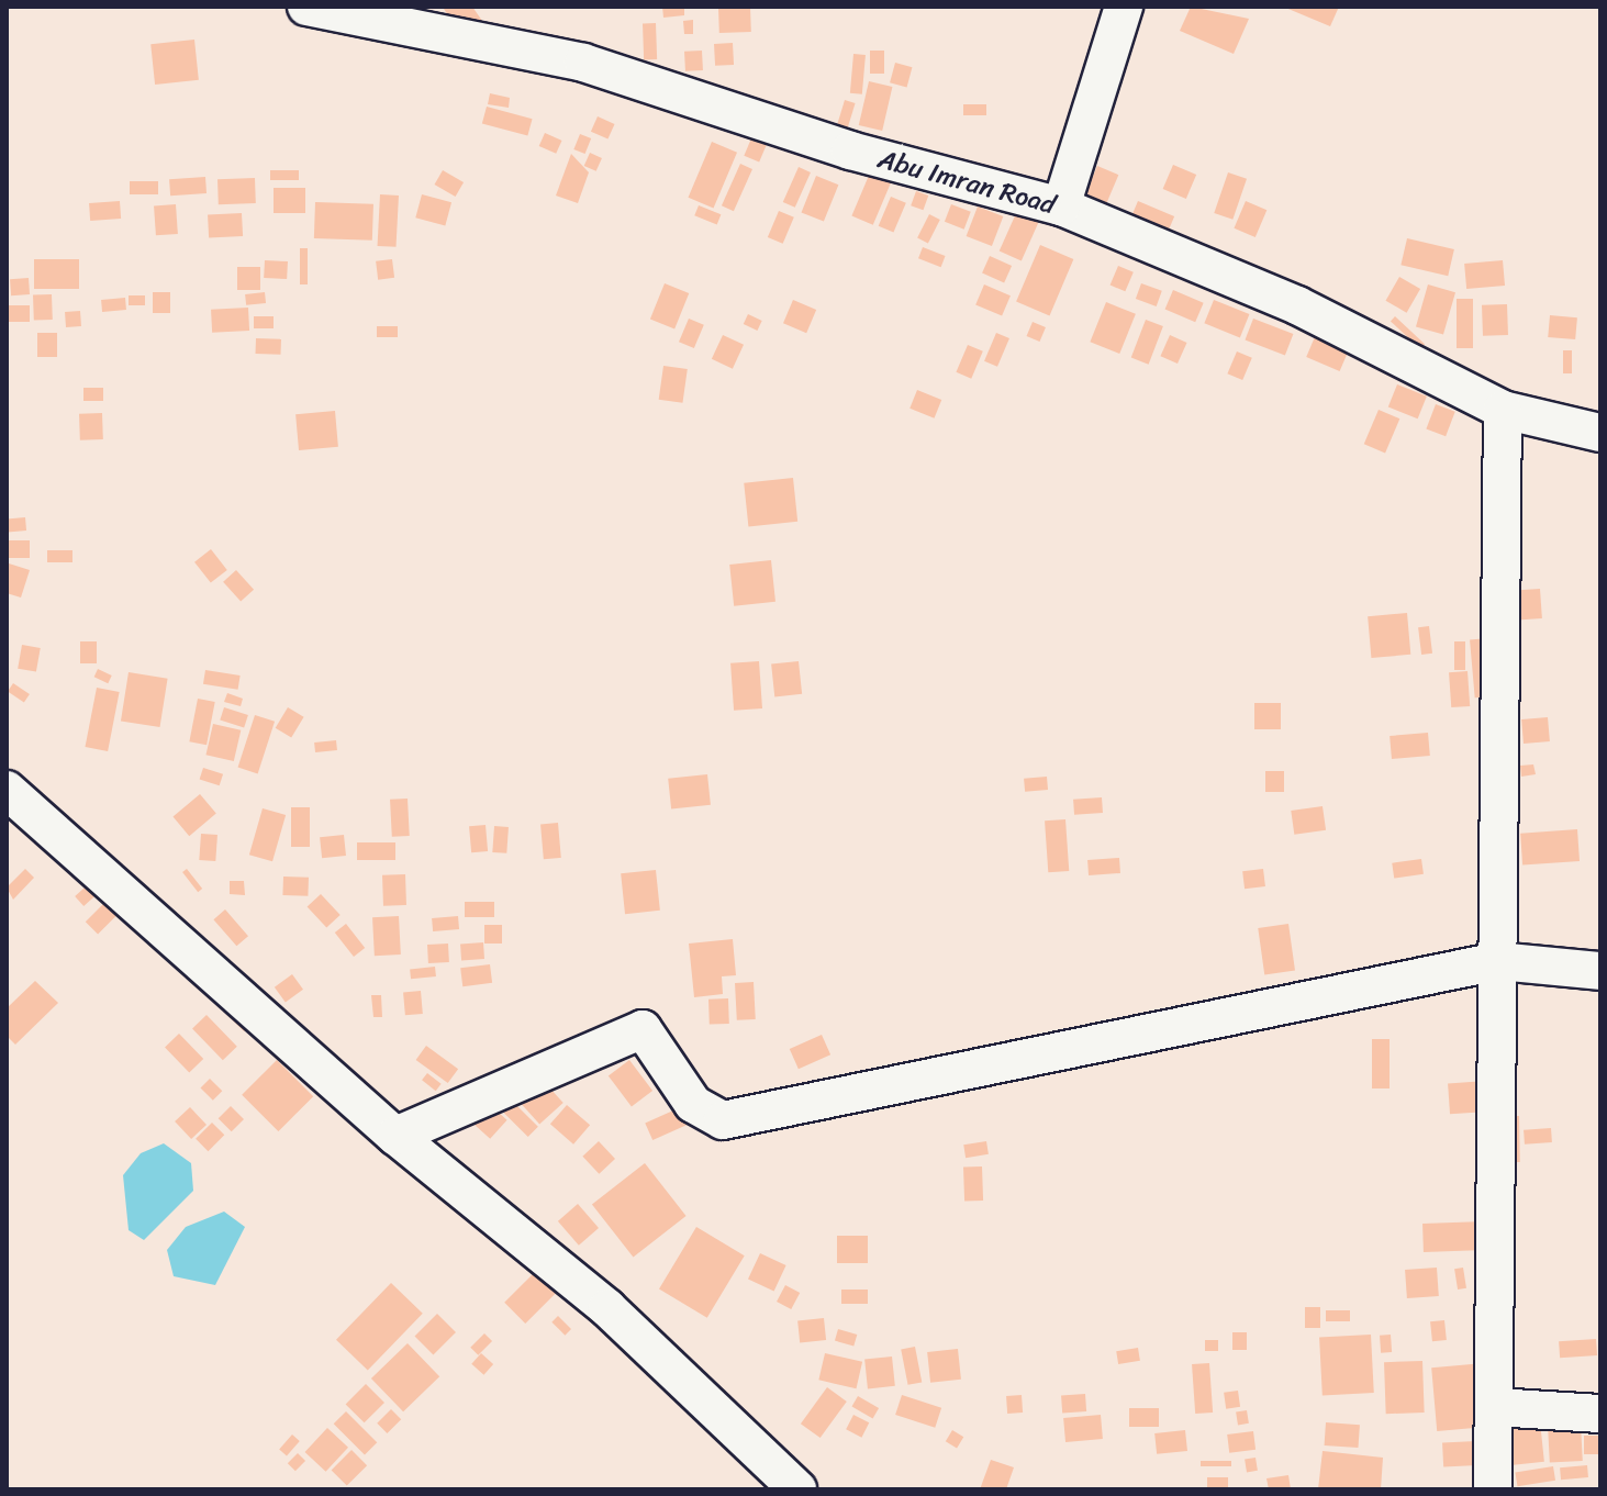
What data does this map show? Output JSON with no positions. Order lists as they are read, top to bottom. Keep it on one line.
{"streets":{"street":["Abu Imran Road"]}}
